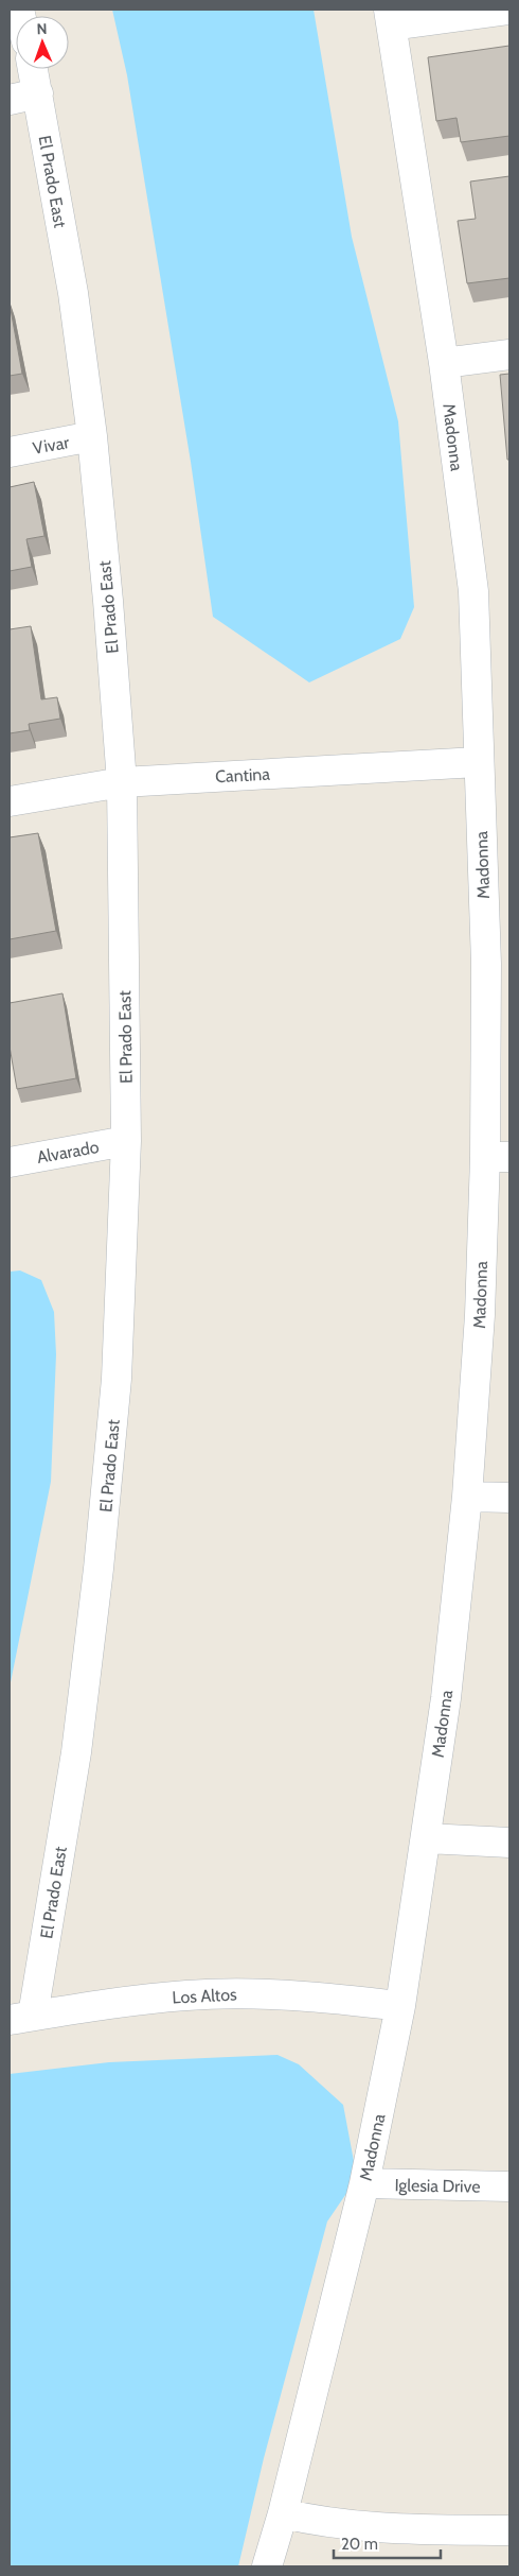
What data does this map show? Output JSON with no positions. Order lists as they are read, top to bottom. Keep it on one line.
{"streets":{"street":["El Prado East","Madonna","Vivar","Cantina","Alvarado","Los Altos","Iglesia Drive"]},"crossings":[["El Prado East","Vivar"],["El Prado East","Cantina"],["El Prado East","Alvarado"],["El Prado East","Los Altos"],["Madonna","Cantina"],["Madonna","Los Altos"],["Madonna","Iglesia Drive"]],"scale_bar":"20 m","north":"top"}
